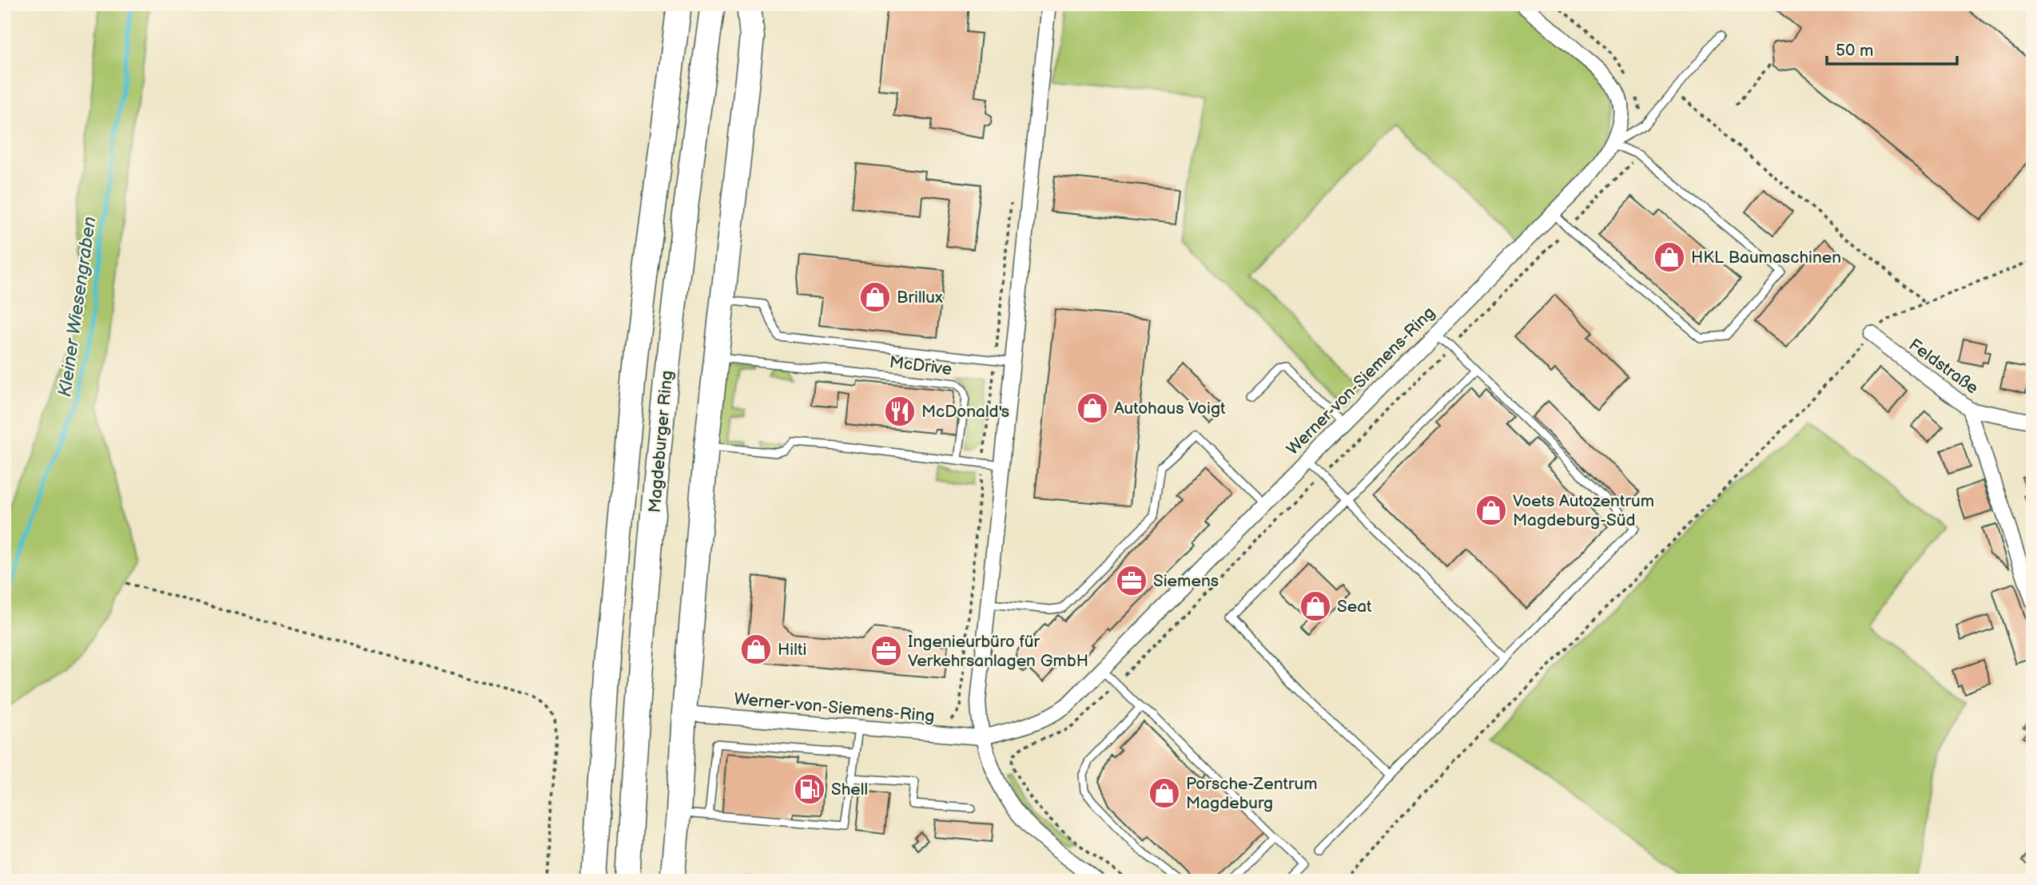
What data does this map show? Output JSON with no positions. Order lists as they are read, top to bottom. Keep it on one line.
{"streets":{"highway":["Magdeburger Ring"],"street":["Feldstraße","Werner-von-Siemens-Ring"],"lane":["McDrive"]},"water":["Kleiner Wiesengraben"],"places":{"shop":["HKL Baumaschinen","Brillux","Autohaus Voigt","Voets Autozentrum Magdeburg-Süd","Seat","Hilti","Porsche-Zentrum Magdeburg"],"restaurant":["McDonald's"],"office":["Siemens","Ingenieurbüro für Verkehrsanlagen GmbH"],"fuel station":["Shell"]},"scale_bar":"50 m"}
